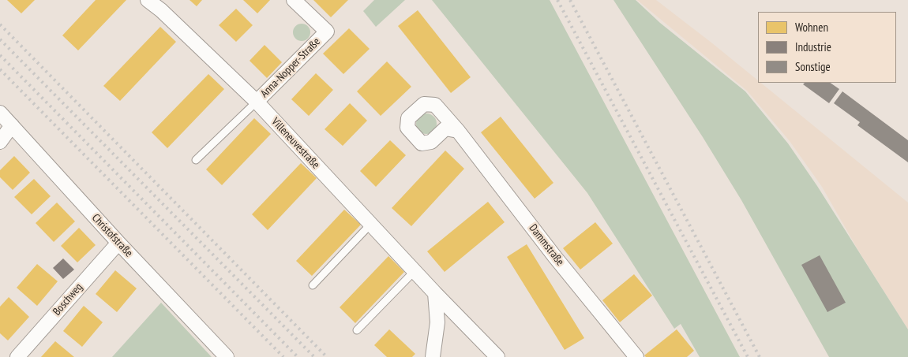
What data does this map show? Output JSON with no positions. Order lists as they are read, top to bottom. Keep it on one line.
{"streets":{"street":["Anna-Nopper-Straße","Villeneuvestraße","Christofstraße","Dammstraße","Boschweg"]},"crossings":[["Anna-Nopper-Straße","Villeneuvestraße"],["Christofstraße","Boschweg"]],"legend":["Wohnen","Industrie","Sonstige"]}
